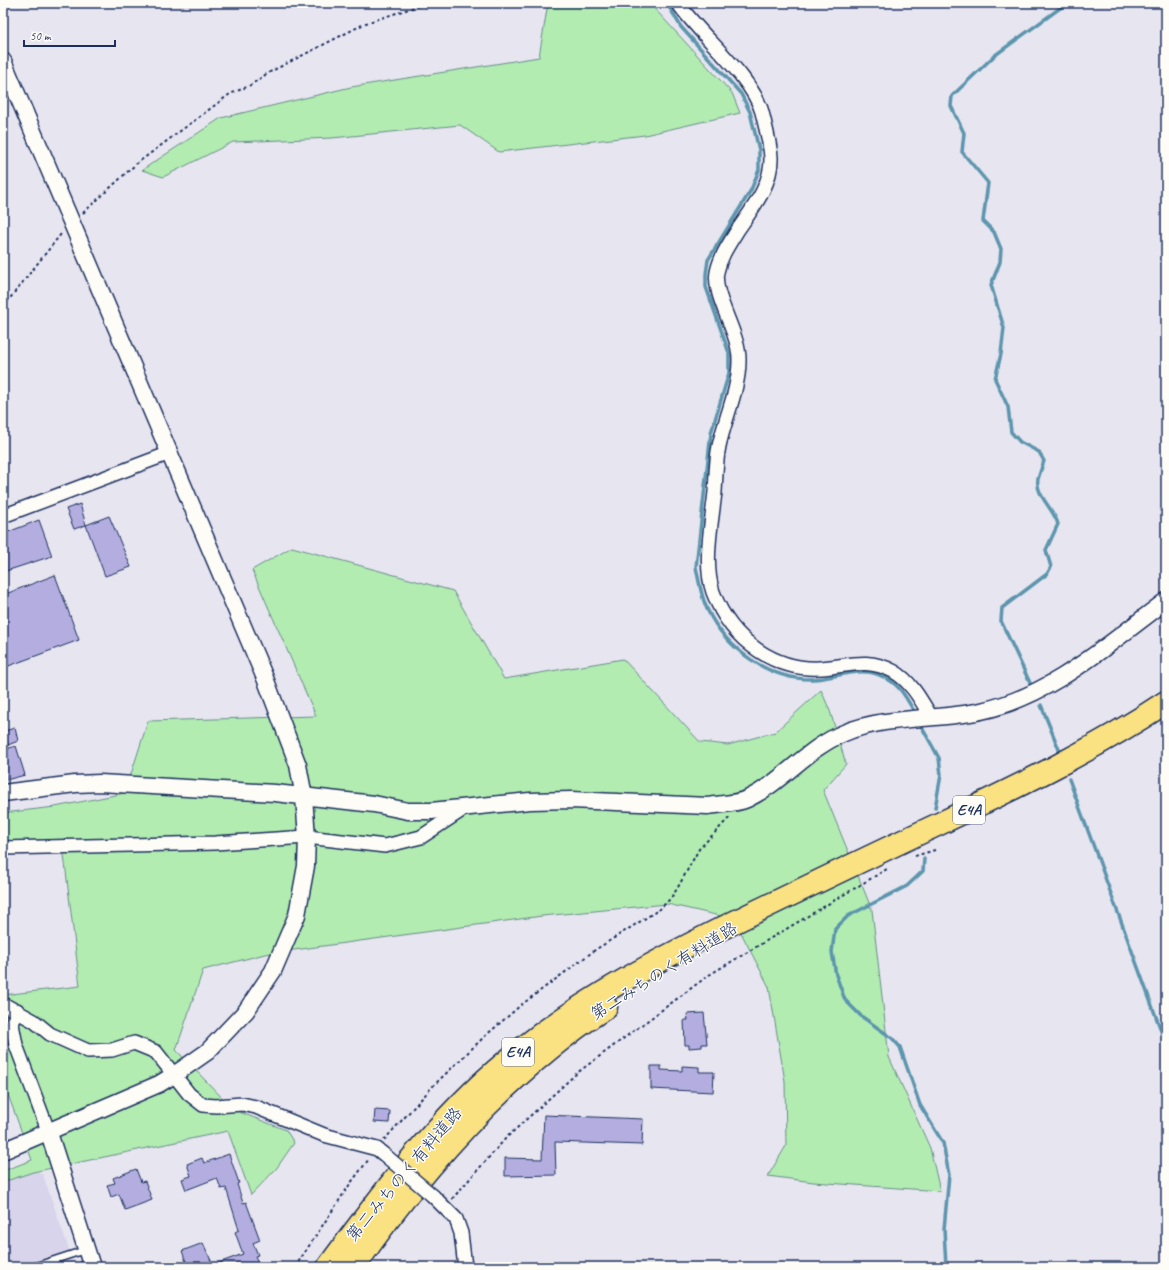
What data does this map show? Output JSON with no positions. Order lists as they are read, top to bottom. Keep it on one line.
{"streets":{"highway":["E4A","第二みちのく有料道路"]},"scale_bar":"50 m"}
